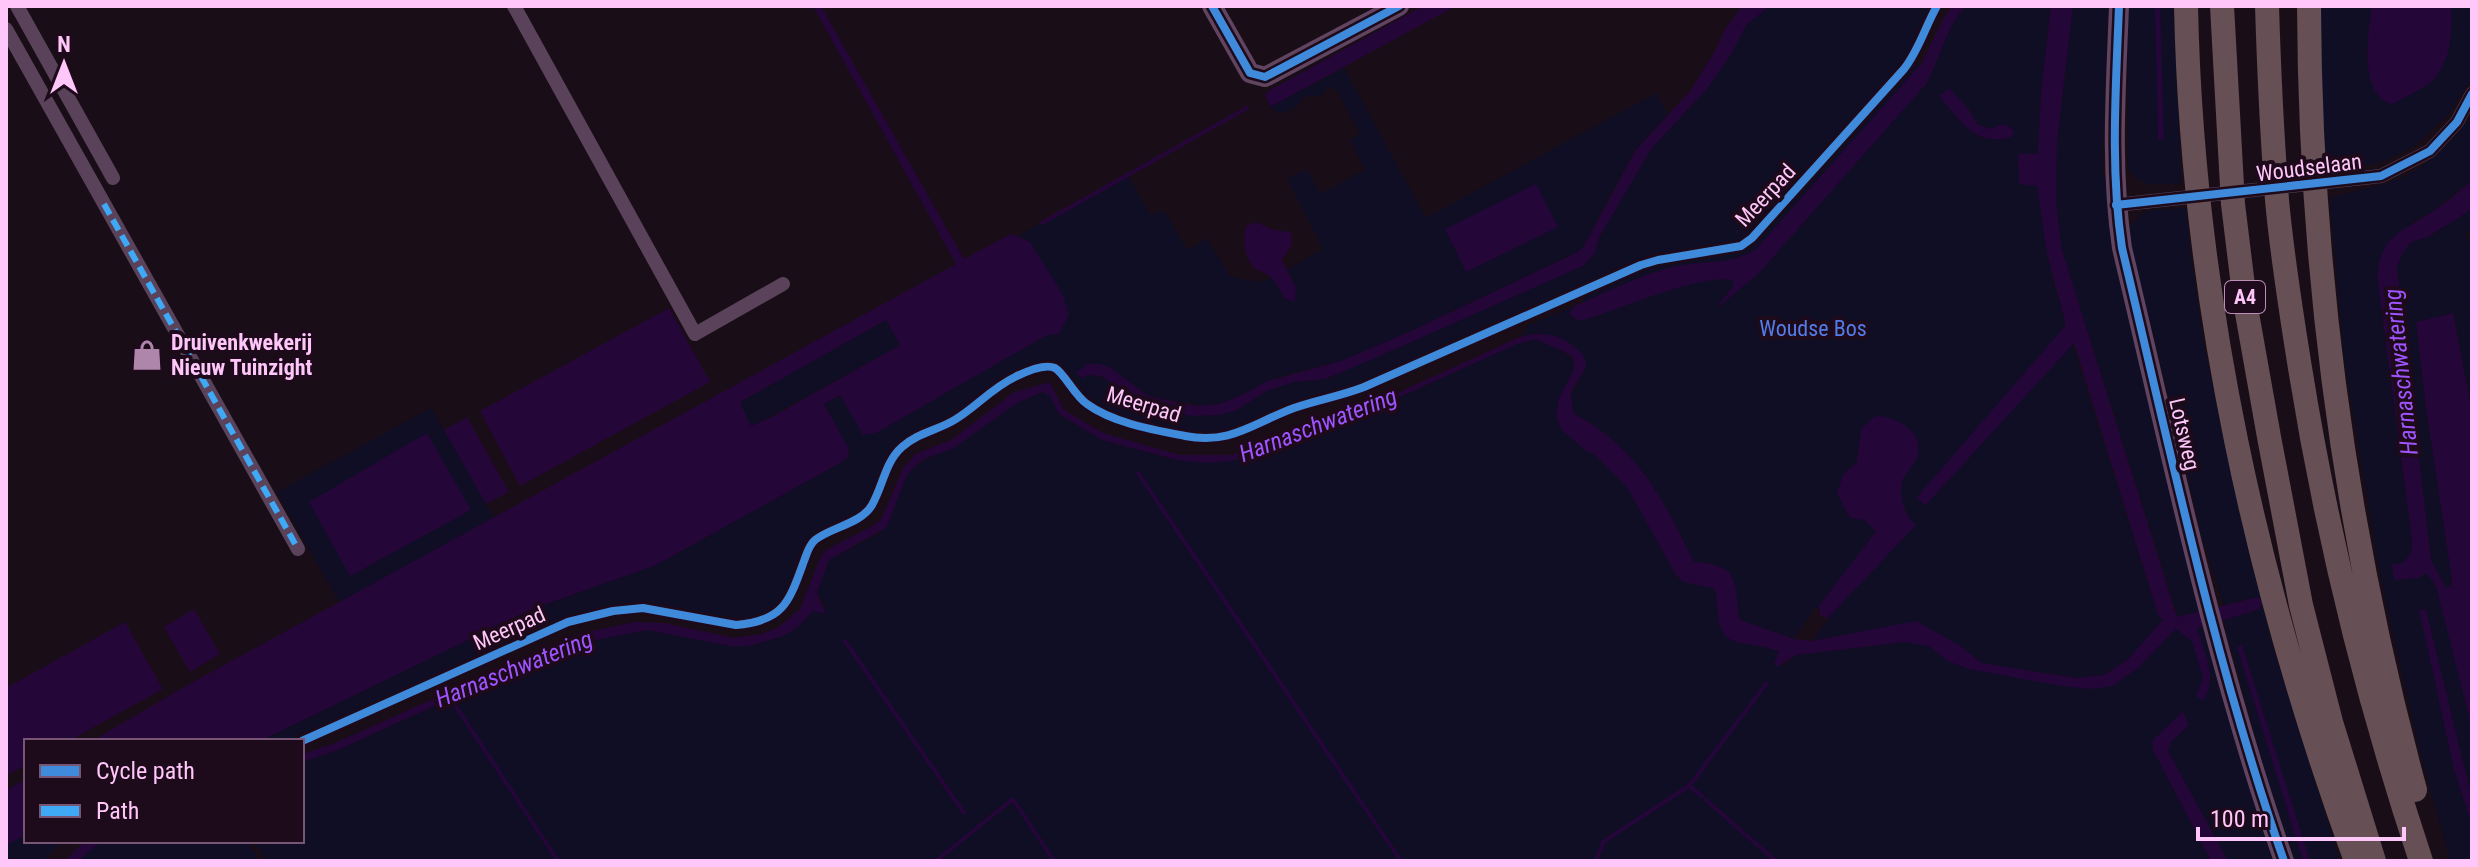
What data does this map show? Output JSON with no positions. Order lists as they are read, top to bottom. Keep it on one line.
{"streets":{"highway":["A4"],"street":["Woudselaan","Lotsweg"],"cycle path":["Meerpad"]},"crossings":[["Woudselaan","Lotsweg"]],"water":["Harnaschwatering"],"parks":["Woudse Bos"],"places":{"shop":["Druivenkwekerij Nieuw Tuinzight"]},"legend":["Cycle path","Path"],"scale_bar":"100 m","north":"top"}
